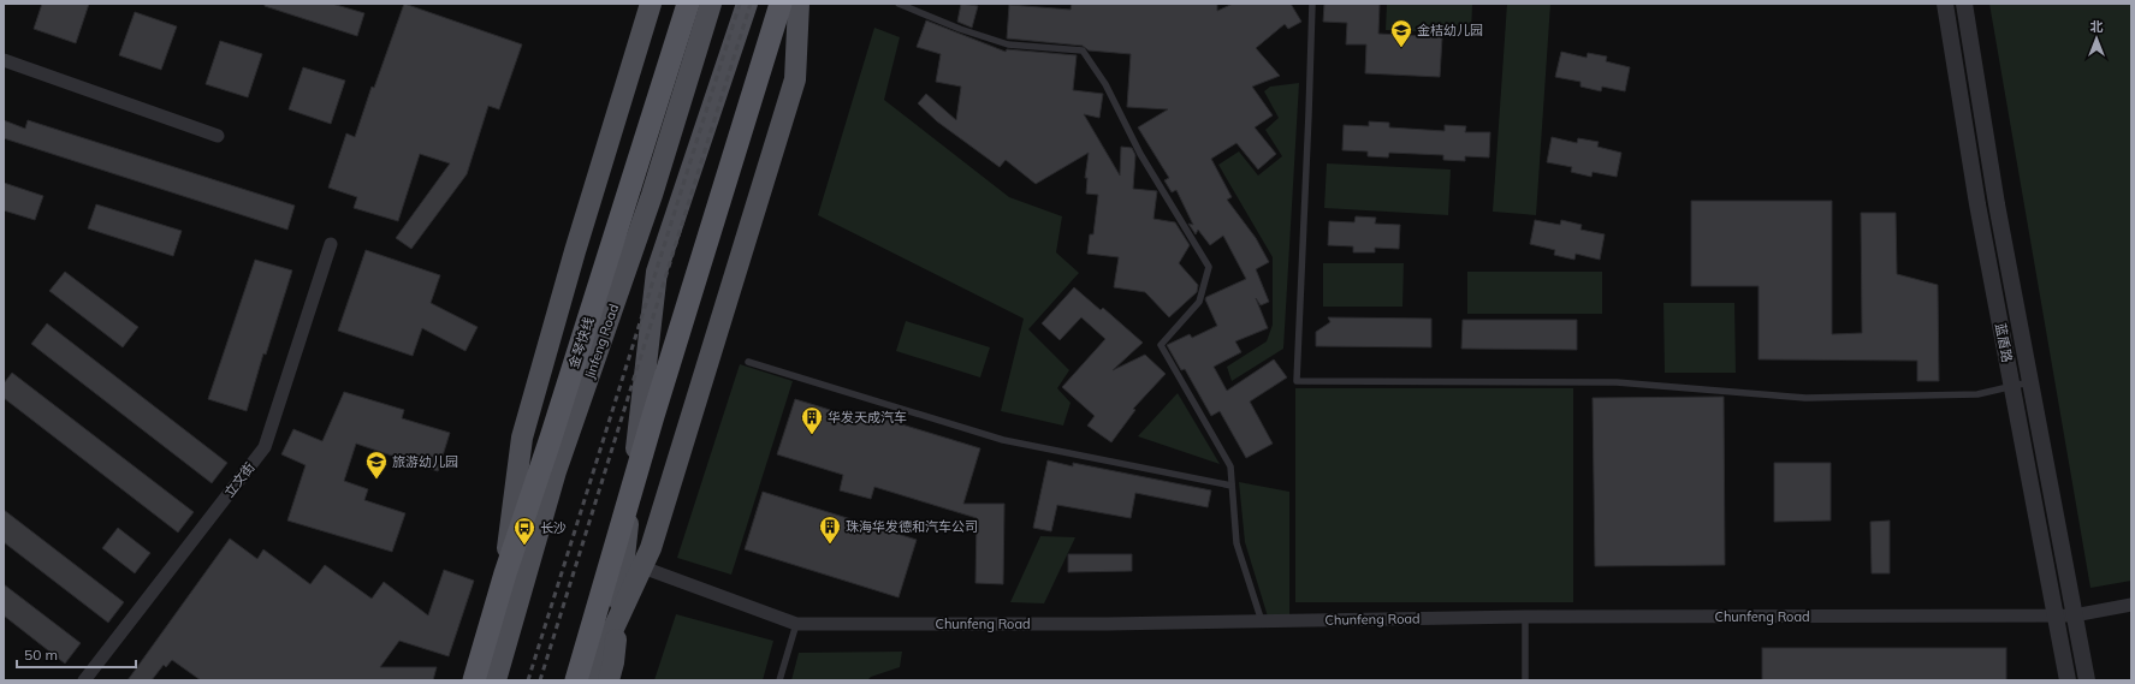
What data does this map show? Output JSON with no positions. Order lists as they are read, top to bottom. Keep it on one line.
{"streets":{"highway":["金琴快线"],"main road":["Jinfeng Road"],"street":["蓝盾路","立文街","Chunfeng Road"]},"crossings":[["蓝盾路","Chunfeng Road"]],"places":{"school or university":["金桔幼儿园","旅游幼儿园"],"building":["华发天成汽车","珠海华发德和汽车公司"],"bus stop":["长沙"]},"scale_bar":"50 m","north":"top"}
